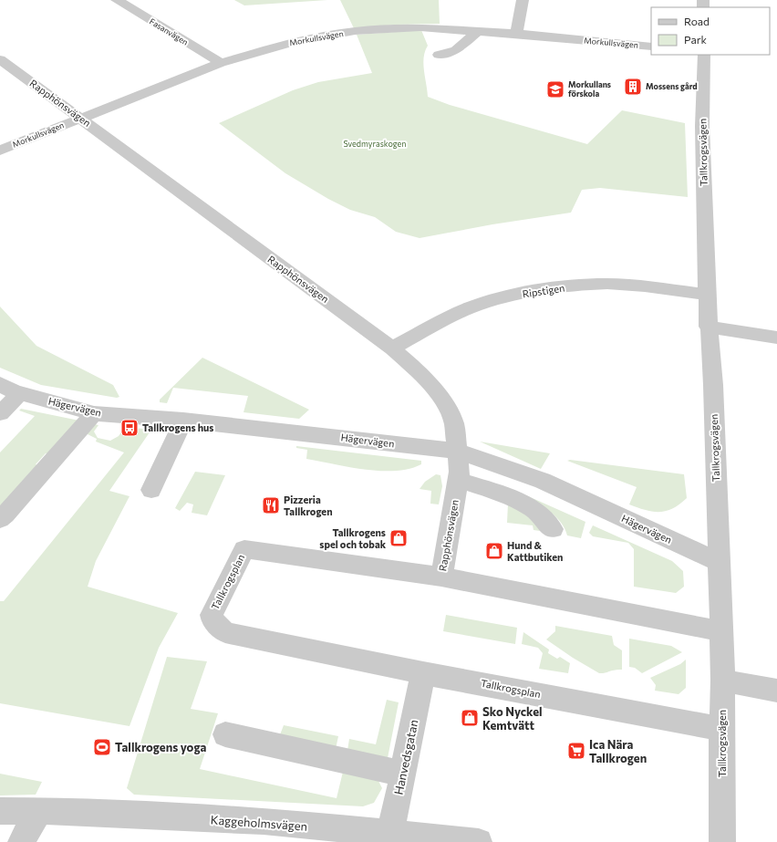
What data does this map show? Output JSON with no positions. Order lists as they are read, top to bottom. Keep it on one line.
{"streets":{"street":["Fasanvägen","Morkullsvägen","Rapphönsvägen","Tallkrogsvägen","Ripstigen","Hägervägen","Tallkrogsplan","Hanvedsgatan","Kaggeholmsvägen"]},"crossings":[["Fasanvägen","Morkullsvägen"],["Morkullsvägen","Rapphönsvägen"],["Rapphönsvägen","Ripstigen"],["Rapphönsvägen","Hägervägen"],["Rapphönsvägen","Tallkrogsplan"],["Tallkrogsvägen","Ripstigen"],["Tallkrogsvägen","Hägervägen"],["Tallkrogsvägen","Tallkrogsplan"],["Tallkrogsplan","Hanvedsgatan"],["Hanvedsgatan","Kaggeholmsvägen"]],"parks":["Svedmyraskogen"],"places":{"building":["Mossens gård"],"school or university":["Morkullans förskola"],"bus stop":["Tallkrogens hus"],"restaurant":["Pizzeria Tallkrogen"],"shop":["Tallkrogens spel och tobak","Hund & Kattbutiken","Sko Nyckel Kemtvätt"],"sports":["Tallkrogens yoga"],"supermarket":["Ica Nära Tallkrogen"]},"legend":["Road","Park"]}
